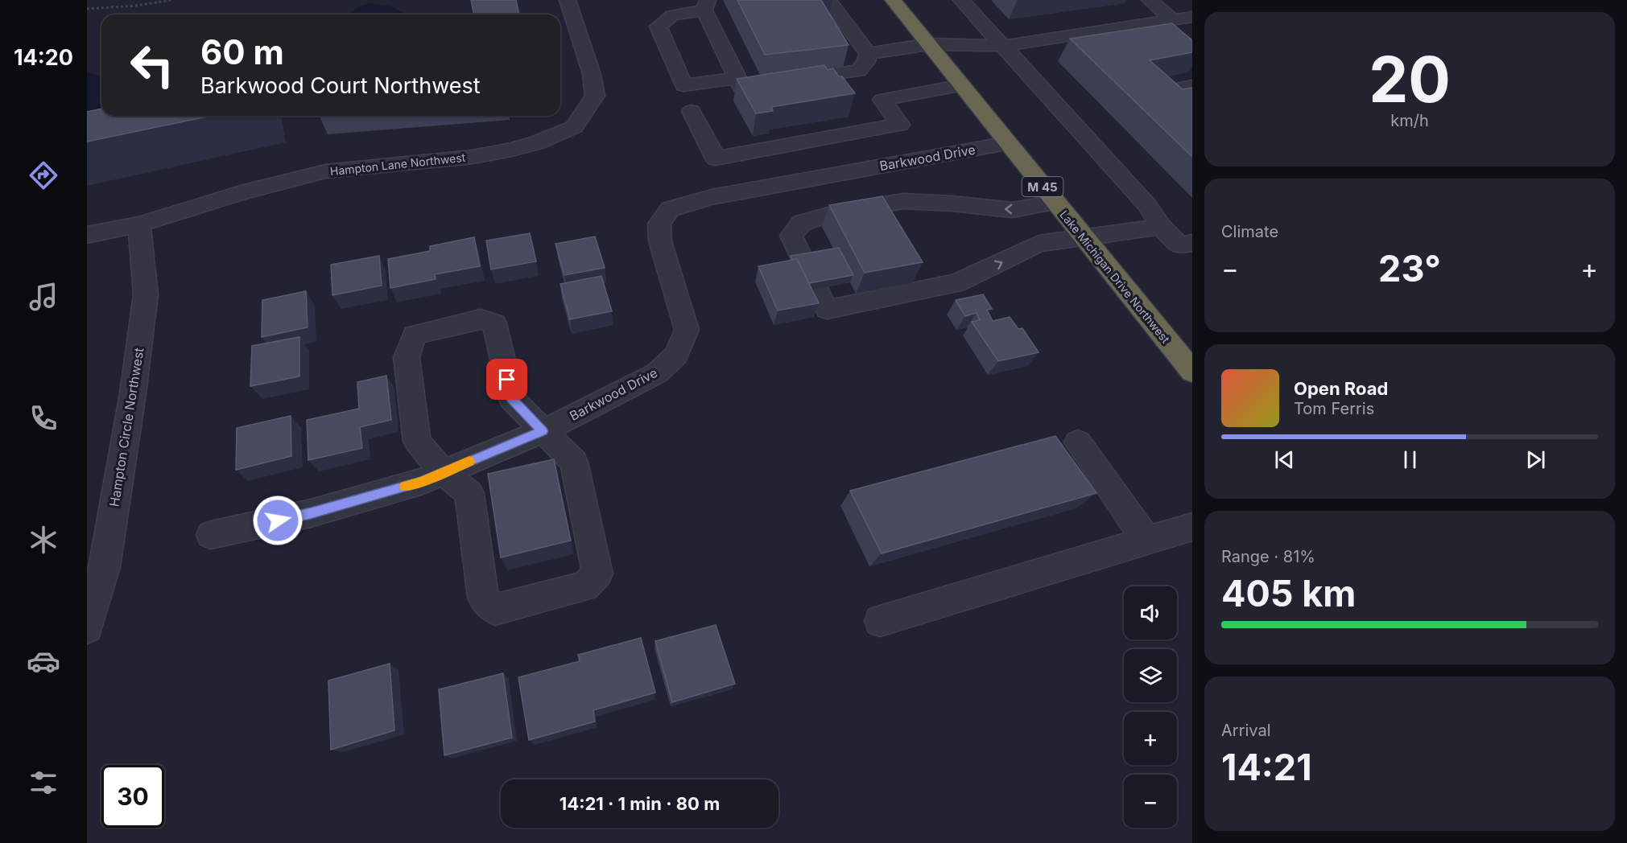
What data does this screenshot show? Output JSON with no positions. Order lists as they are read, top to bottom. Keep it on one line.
{"streets":{"highway":["M 45","Lake Michigan Drive Northwest"],"street":["Barkwood Drive","Hampton Lane Northwest","Hampton Circle Northwest"]},"crossings":[["Barkwood Drive","Lake Michigan Drive Northwest"],["Hampton Lane Northwest","Hampton Circle Northwest"]],"page":{"tabs":"14:20","tile":[["20","km/h"],"Climate",["Range · 81%","405 km"],["Arrival","14:21"]],"turn":["60 m","Barkwood Court Northwest"],"heat":["−","23°","+"],"song":["Open Road","Tom Ferris"],"map_buttons":["+","−"],"limit":"30","trip":"14:21 · 1 min · 80 m"}}
